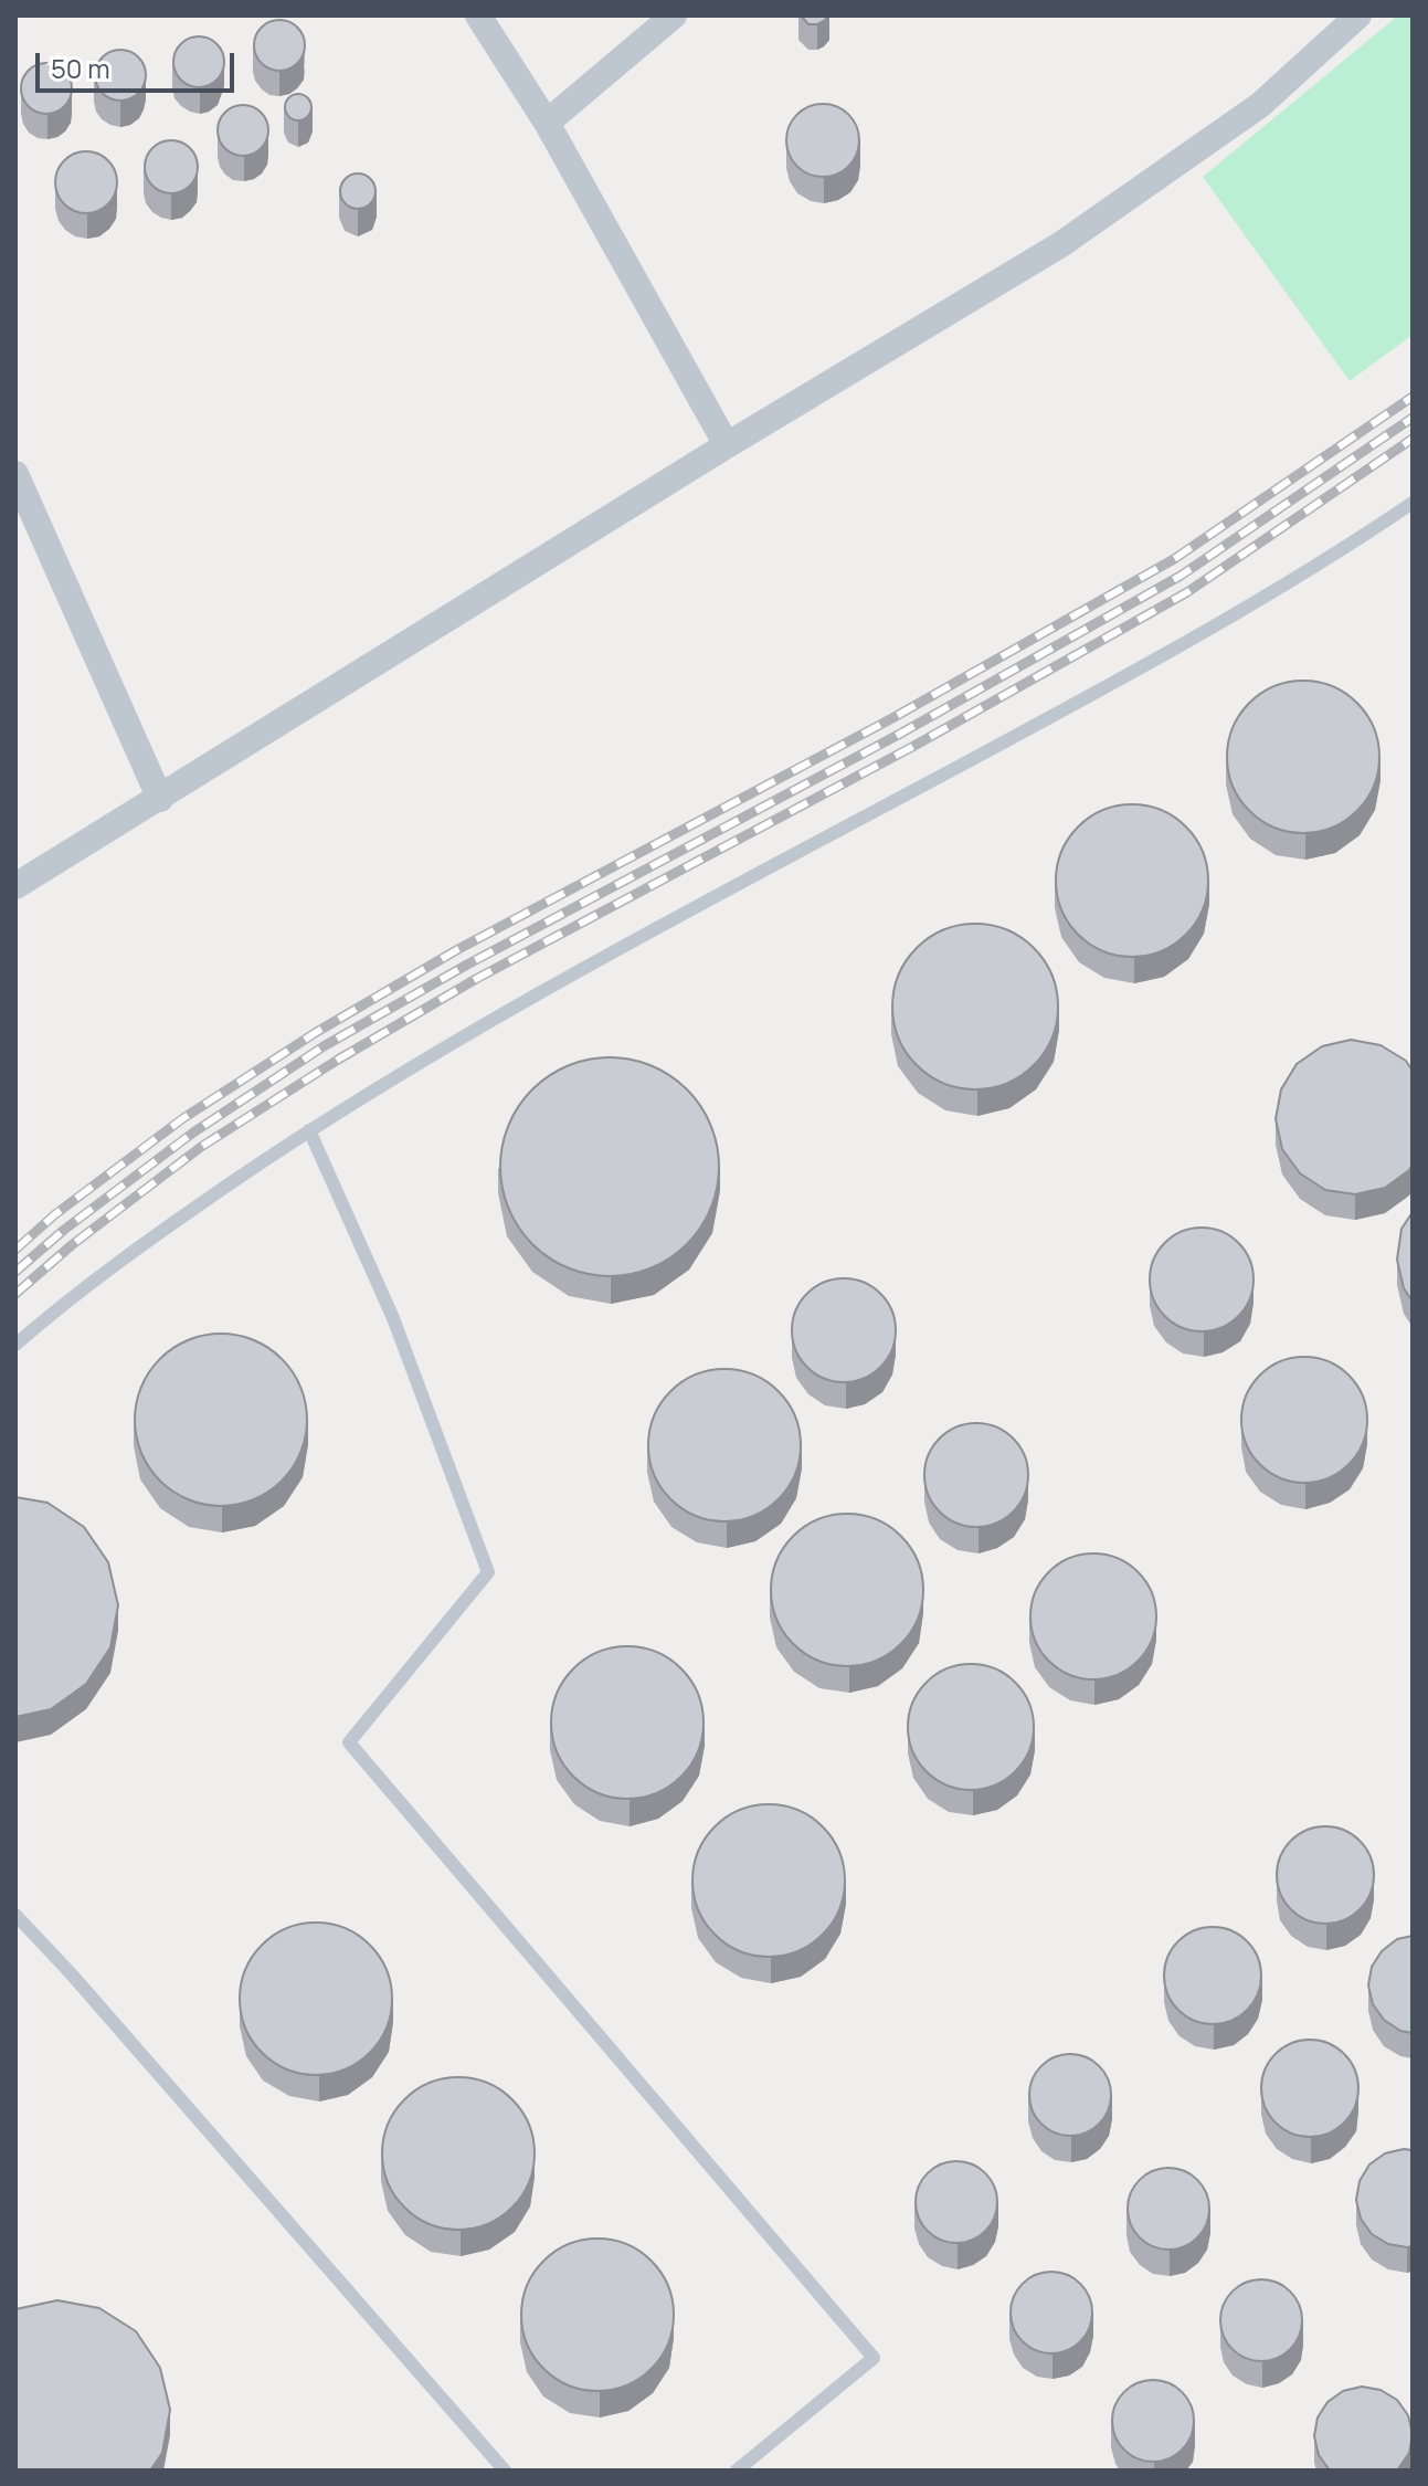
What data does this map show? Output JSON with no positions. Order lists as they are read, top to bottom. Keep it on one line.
{"scale_bar":"50 m"}
